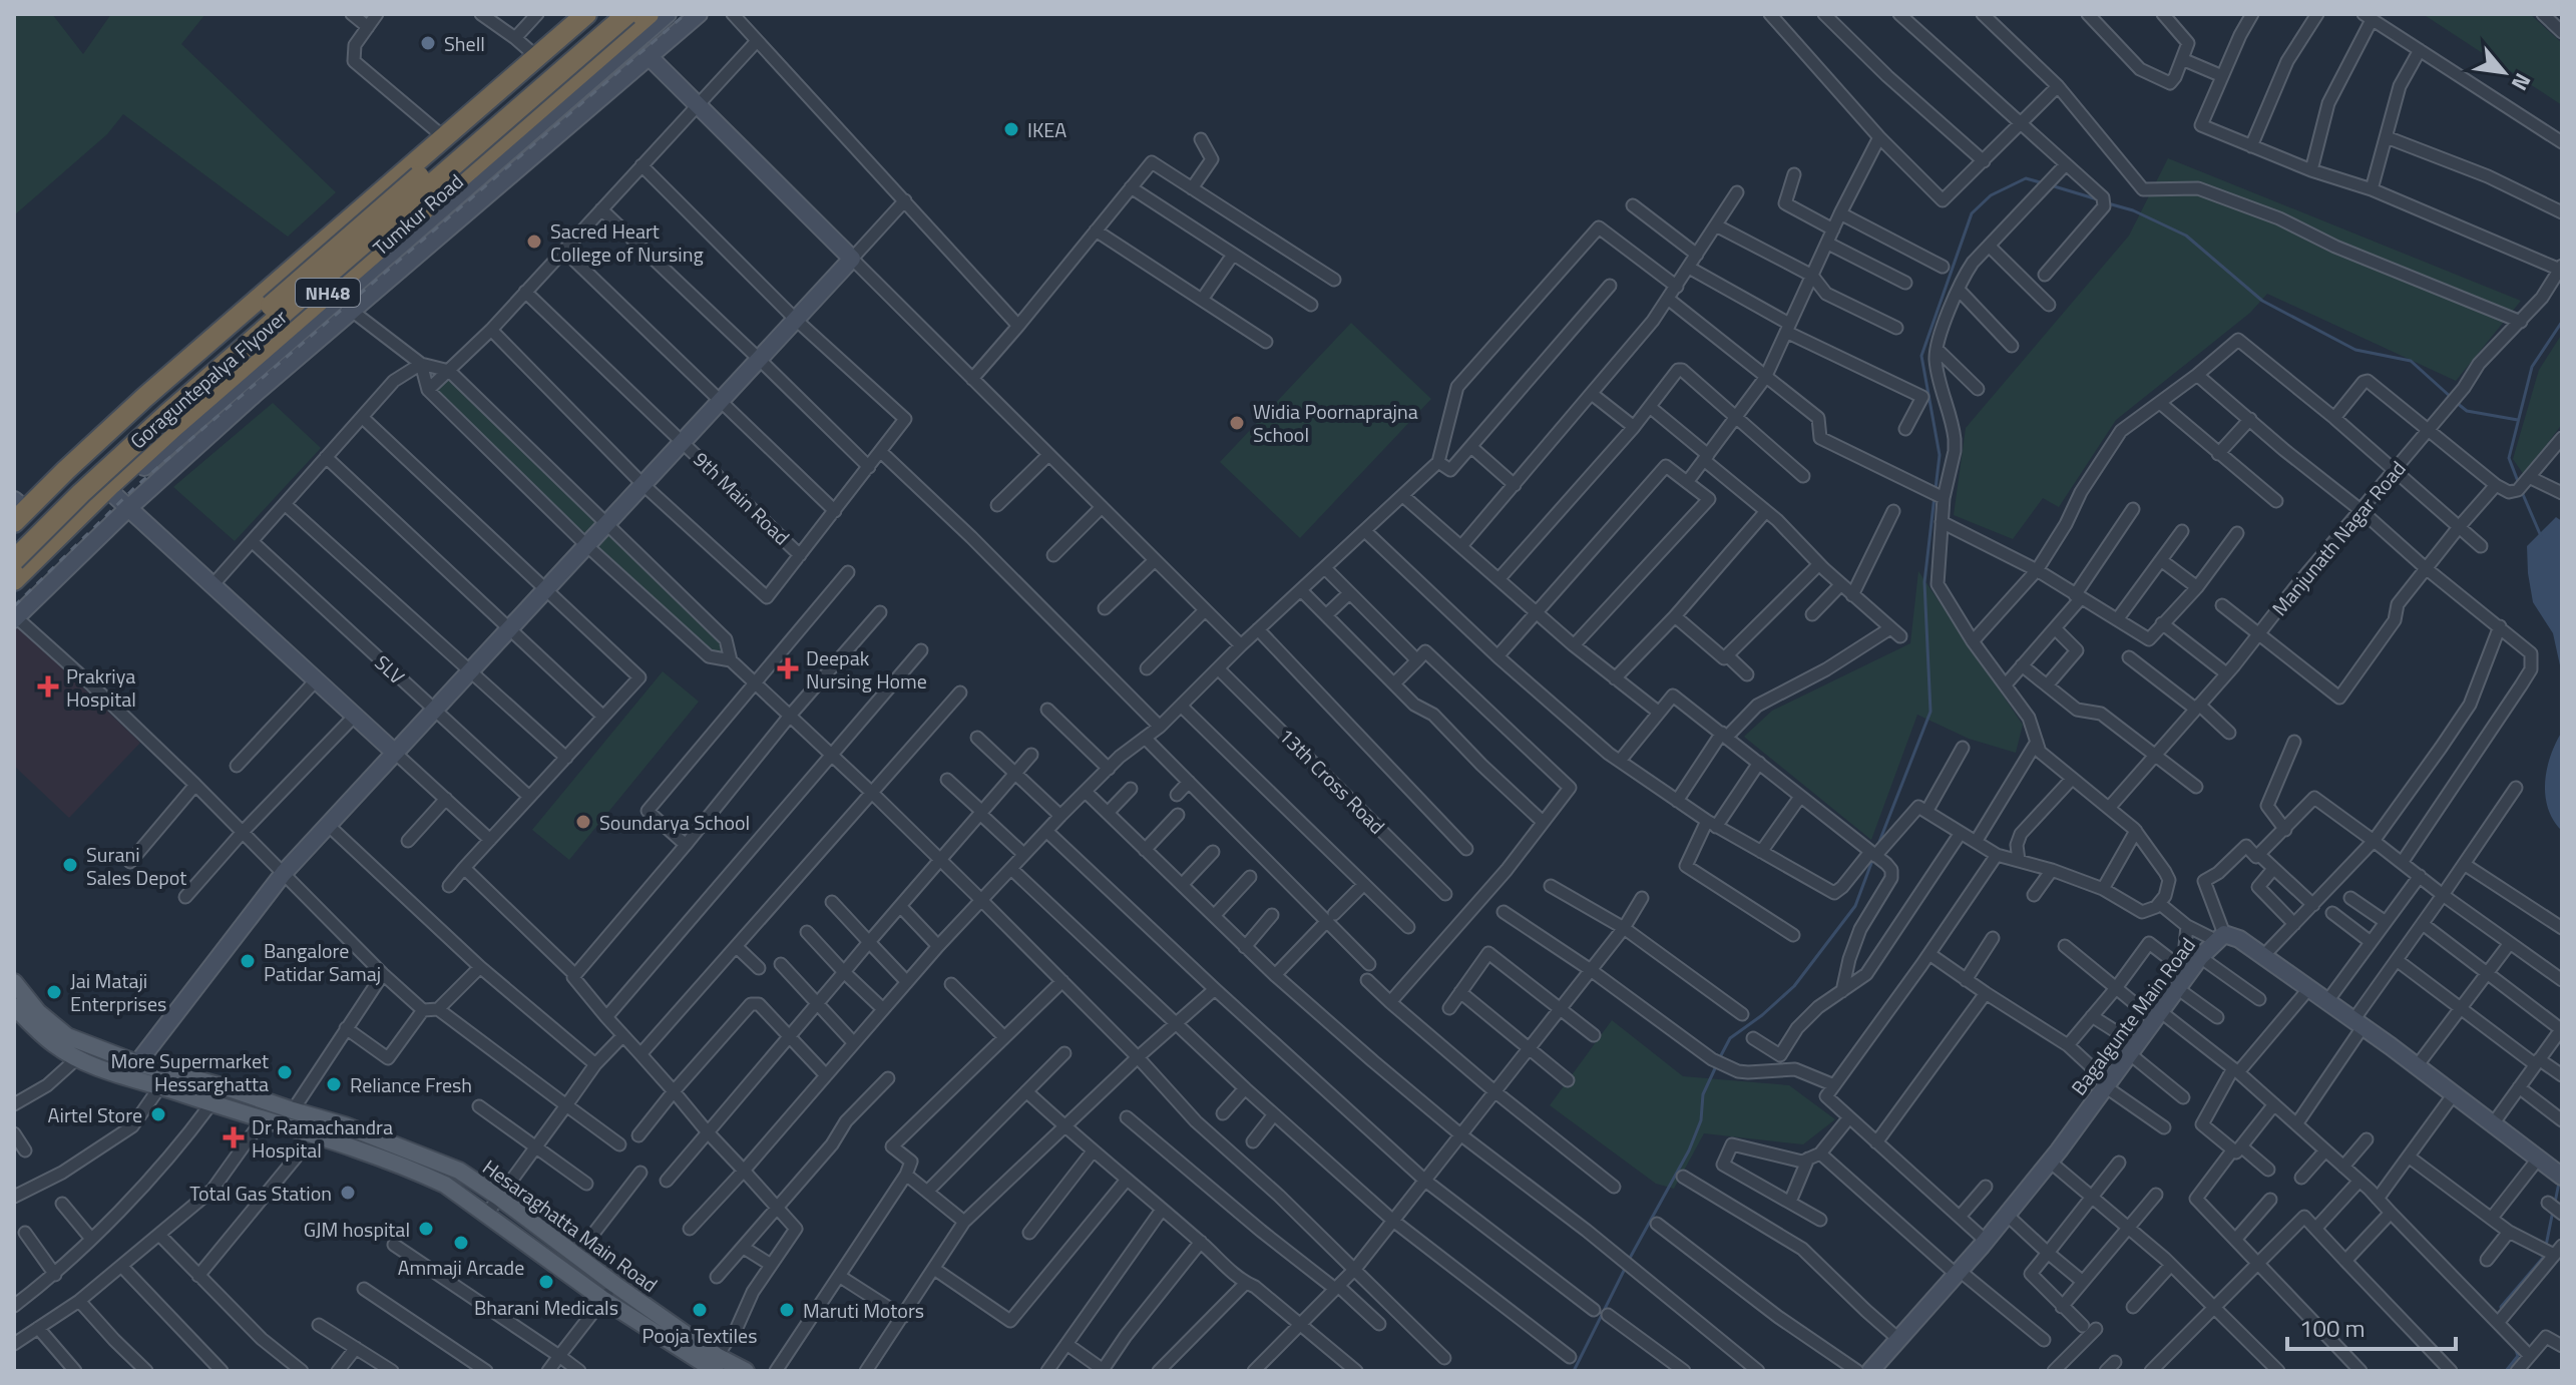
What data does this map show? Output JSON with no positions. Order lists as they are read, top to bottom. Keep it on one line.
{"streets":{"highway":["Tumkur Road","NH48","Goraguntepalya Flyover"],"main road":["Hesaraghatta Main Road"],"street":["9th Main Road","Manjunath Nagar Road","SLV","13th Cross Road","Bagalgunte Main Road"]},"places":{"other":["Shell","IKEA","Sacred Heart College of Nursing","Widia Poornaprajna School","Soundarya School","Surani Sales Depot","Bangalore Patidar Samaj","Jai Mataji Enterprises","More Supermarket Hessarghatta","Reliance Fresh","Airtel Store","Total Gas Station","GJM hospital","Ammaji Arcade","Bharani Medicals","Pooja Textiles","Maruti Motors"],"health":["Deepak Nursing Home","Prakriya Hospital","Dr Ramachandra Hospital"]},"scale_bar":"100 m","north":"bottom right"}
